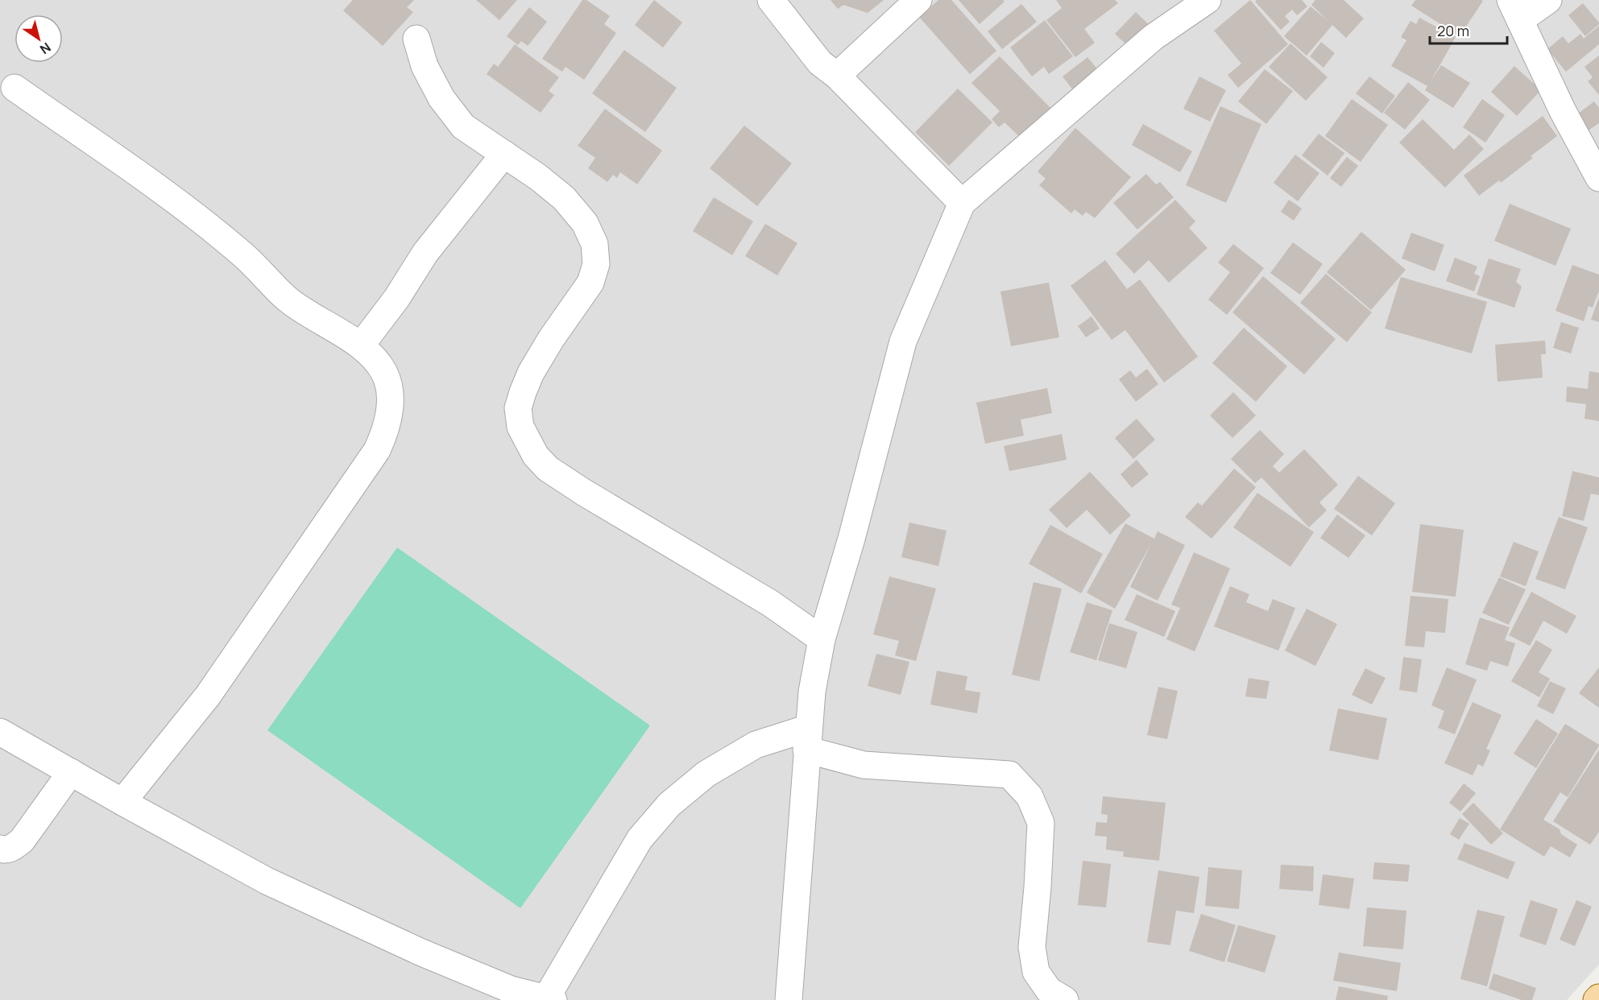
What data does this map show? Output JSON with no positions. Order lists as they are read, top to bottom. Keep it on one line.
{"scale_bar":"20 m","north":"bottom right"}
